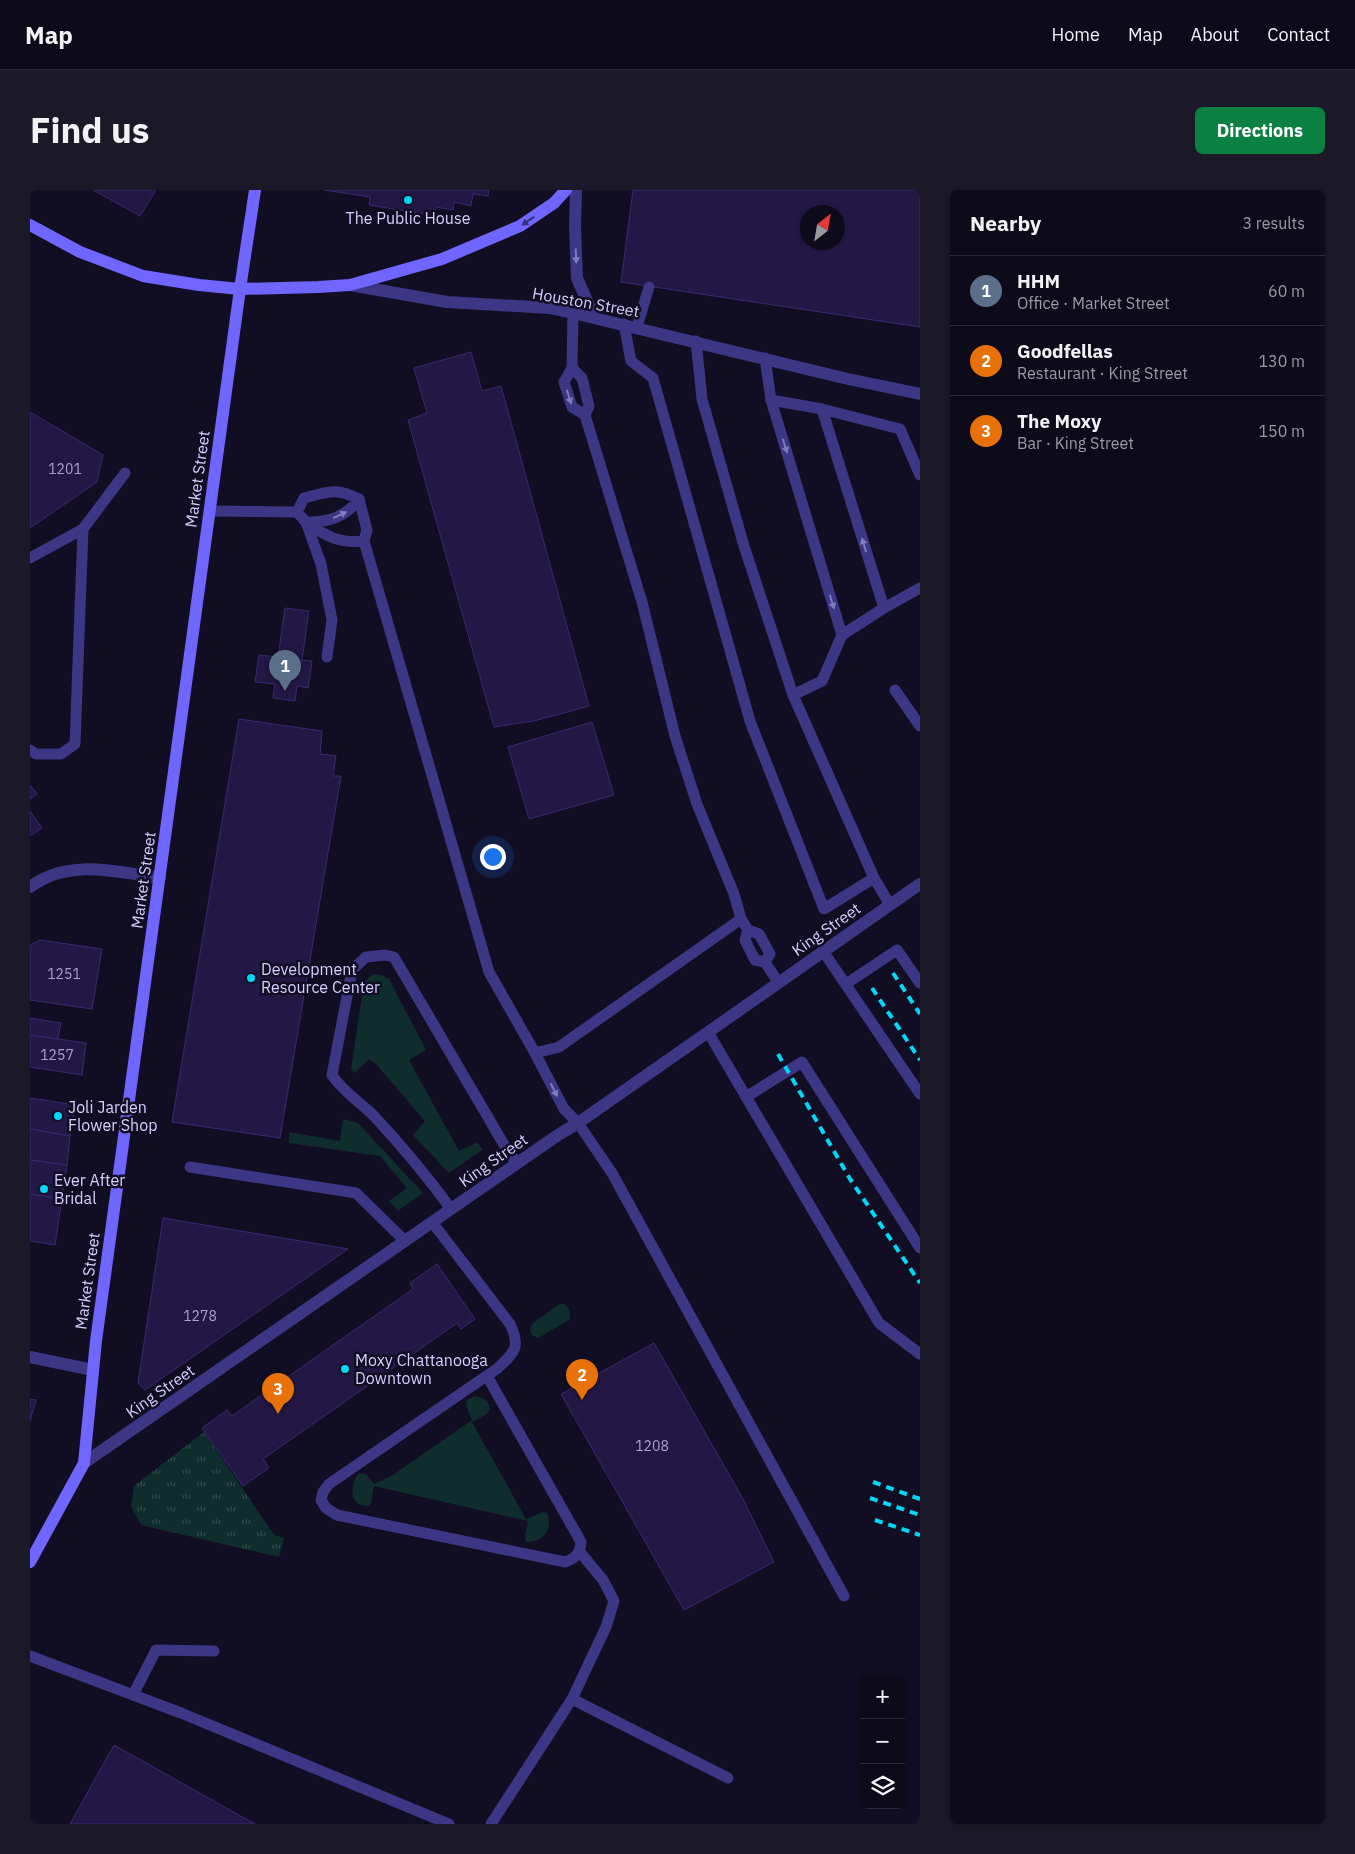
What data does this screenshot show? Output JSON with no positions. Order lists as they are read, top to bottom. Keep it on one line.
{"streets":{"main road":["Houston Street","Market Street"],"street":["King Street"]},"crossings":[["Houston Street","Market Street"],["Market Street","King Street"]],"places":["The Public House","Development Resource Center","Joli Jarden Flower Shop","Ever After Bridal","Moxy Chattanooga Downtown"],"house_numbers":["1201","1251","1257","1278","1208"],"north":"top right","page":{"header":"Map","nav":["Home","Map","About","Contact"],"title":"Find us","buttons":"Directions","heading":["Nearby","3 results"],"list":[{"mark":"1","name":"HHM","note":"Office · Market Street","value":"60 m"},{"mark":"2","name":"Goodfellas","note":"Restaurant · King Street","value":"130 m"},{"mark":"3","name":"The Moxy","note":"Bar · King Street","value":"150 m"}],"pins":["1","2","3"],"map_buttons":["+","−"]}}
